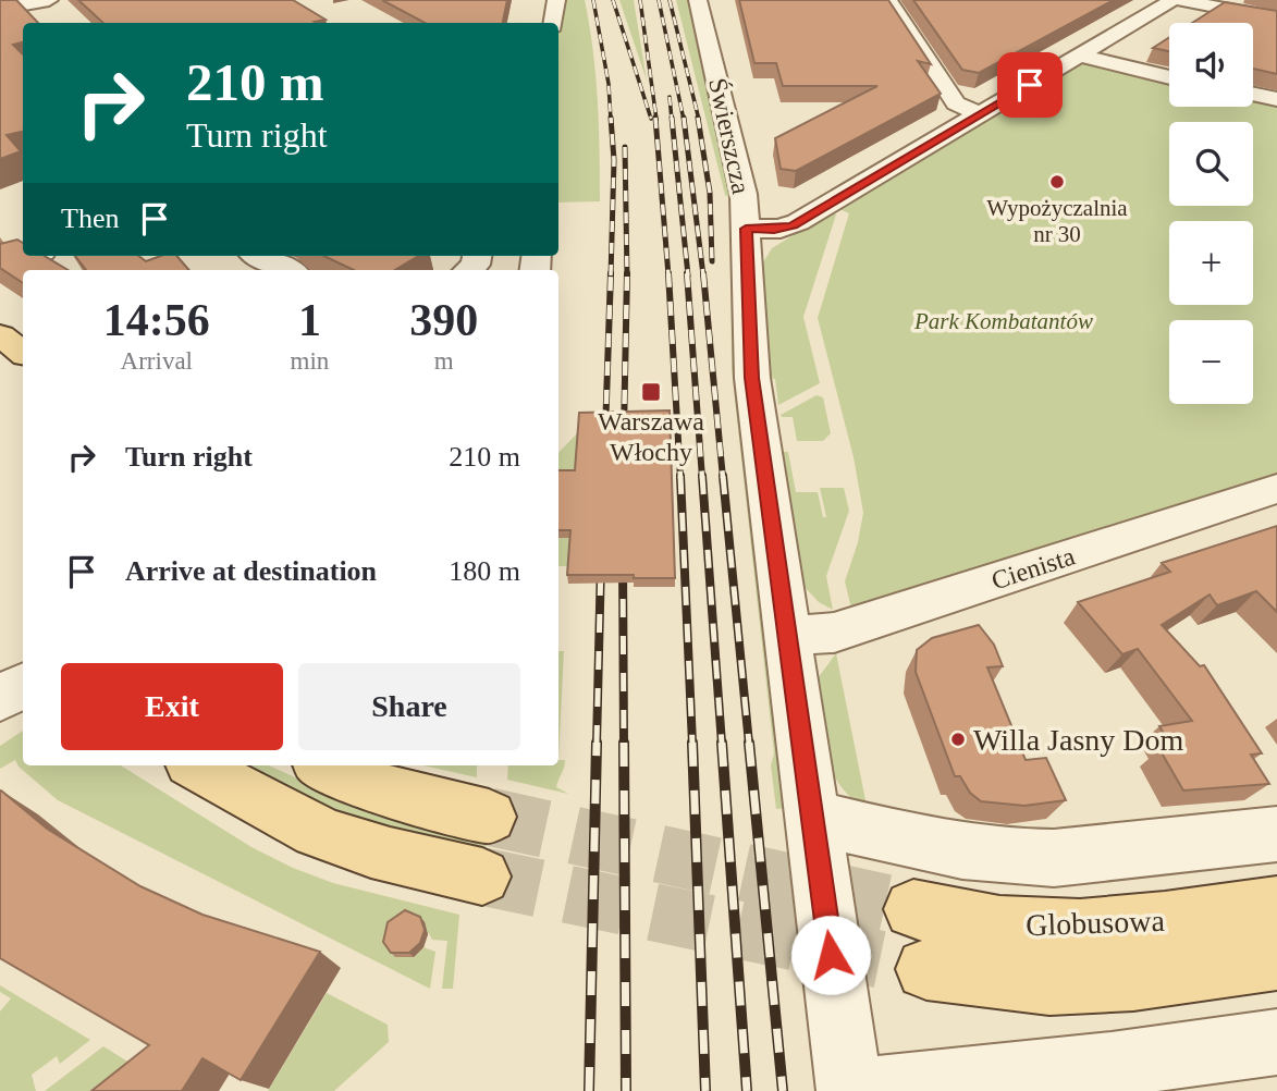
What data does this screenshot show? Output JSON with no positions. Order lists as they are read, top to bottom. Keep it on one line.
{"streets":{"main road":["Globusowa"],"street":["Świerszcza","Cienista"]},"crossings":[["Świerszcza","Cienista"]],"parks":["Park Kombatantów"],"places":{"other":["Wypożyczalnia nr 30","Willa Jasny Dom"],"transit":["Warszawa Włochy"]},"page":{"map_buttons":["+","−"],"turn":["210 m","Turn right"],"then":"Then","eta":["14:56","Arrival","1","min","390","m"],"list":[{"name":"Turn right","value":"210 m"},{"name":"Arrive at destination","value":"180 m"}],"buttons":["Exit","Share"]}}
